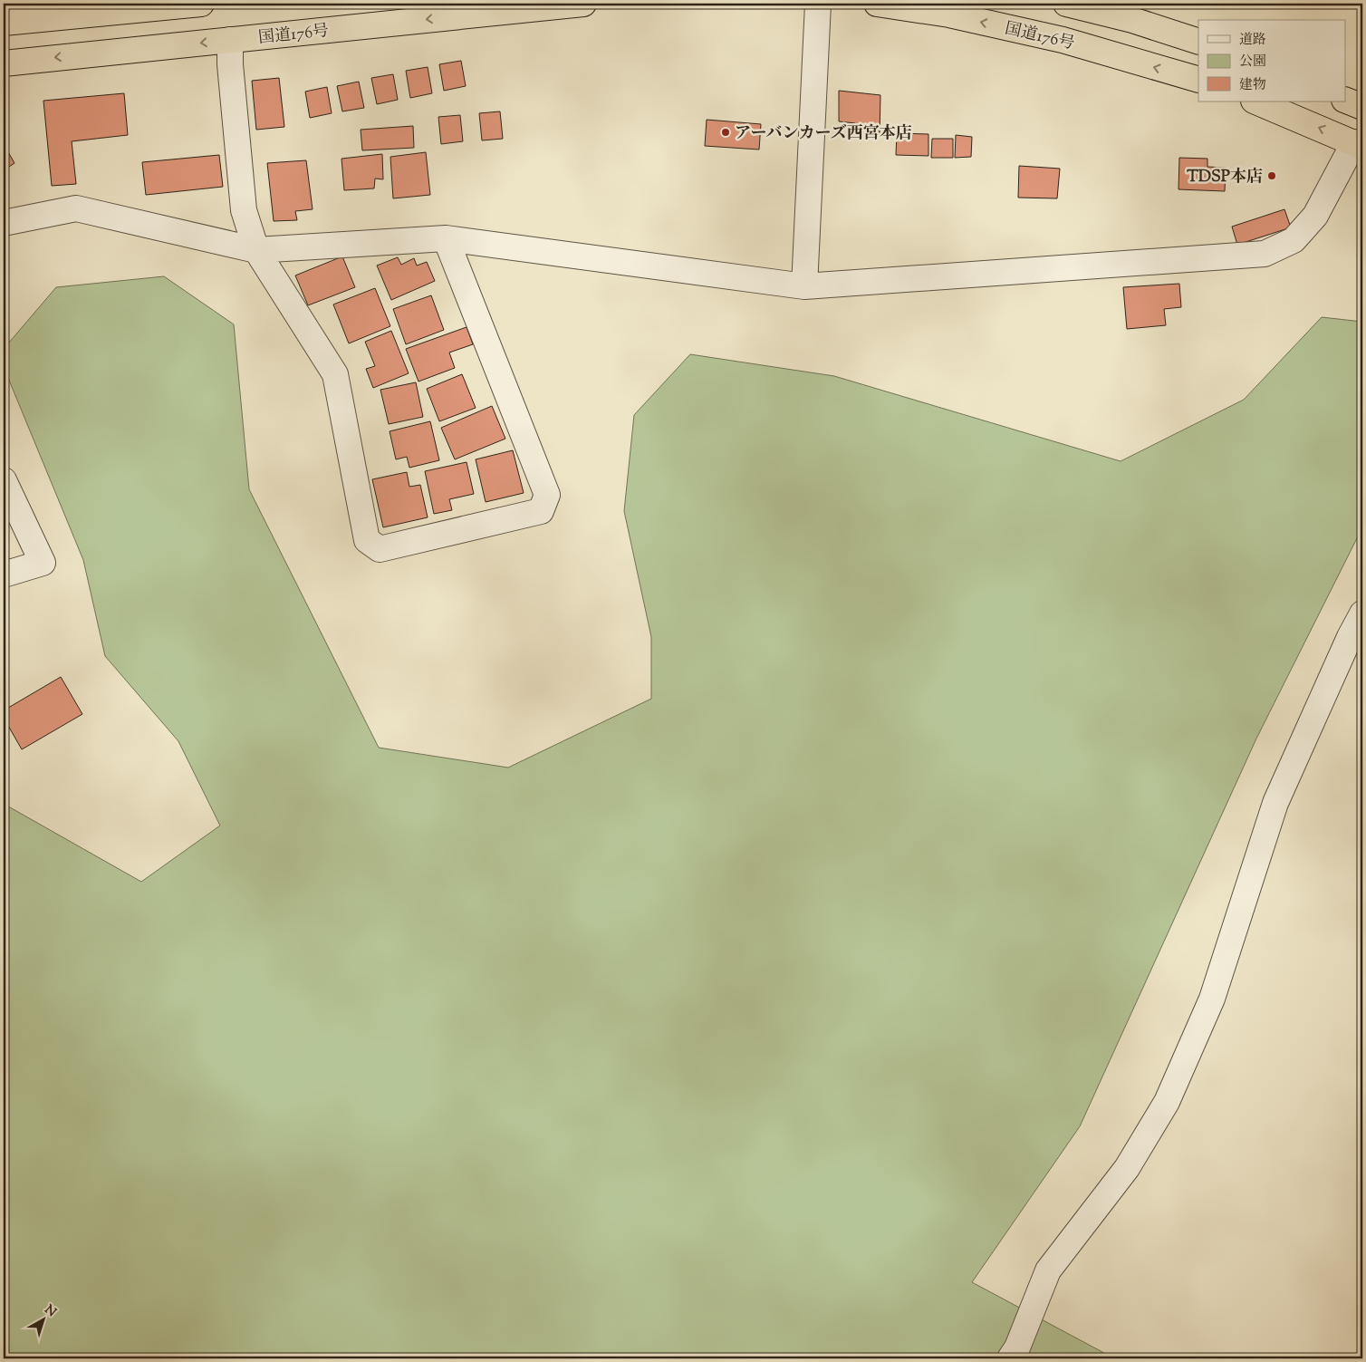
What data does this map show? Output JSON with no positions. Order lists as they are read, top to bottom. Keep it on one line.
{"streets":{"highway":["国道176号"]},"places":["アーバンカーズ西宮本店","TDSP本店"],"legend":["道路","公園","建物"],"north":"top right"}
